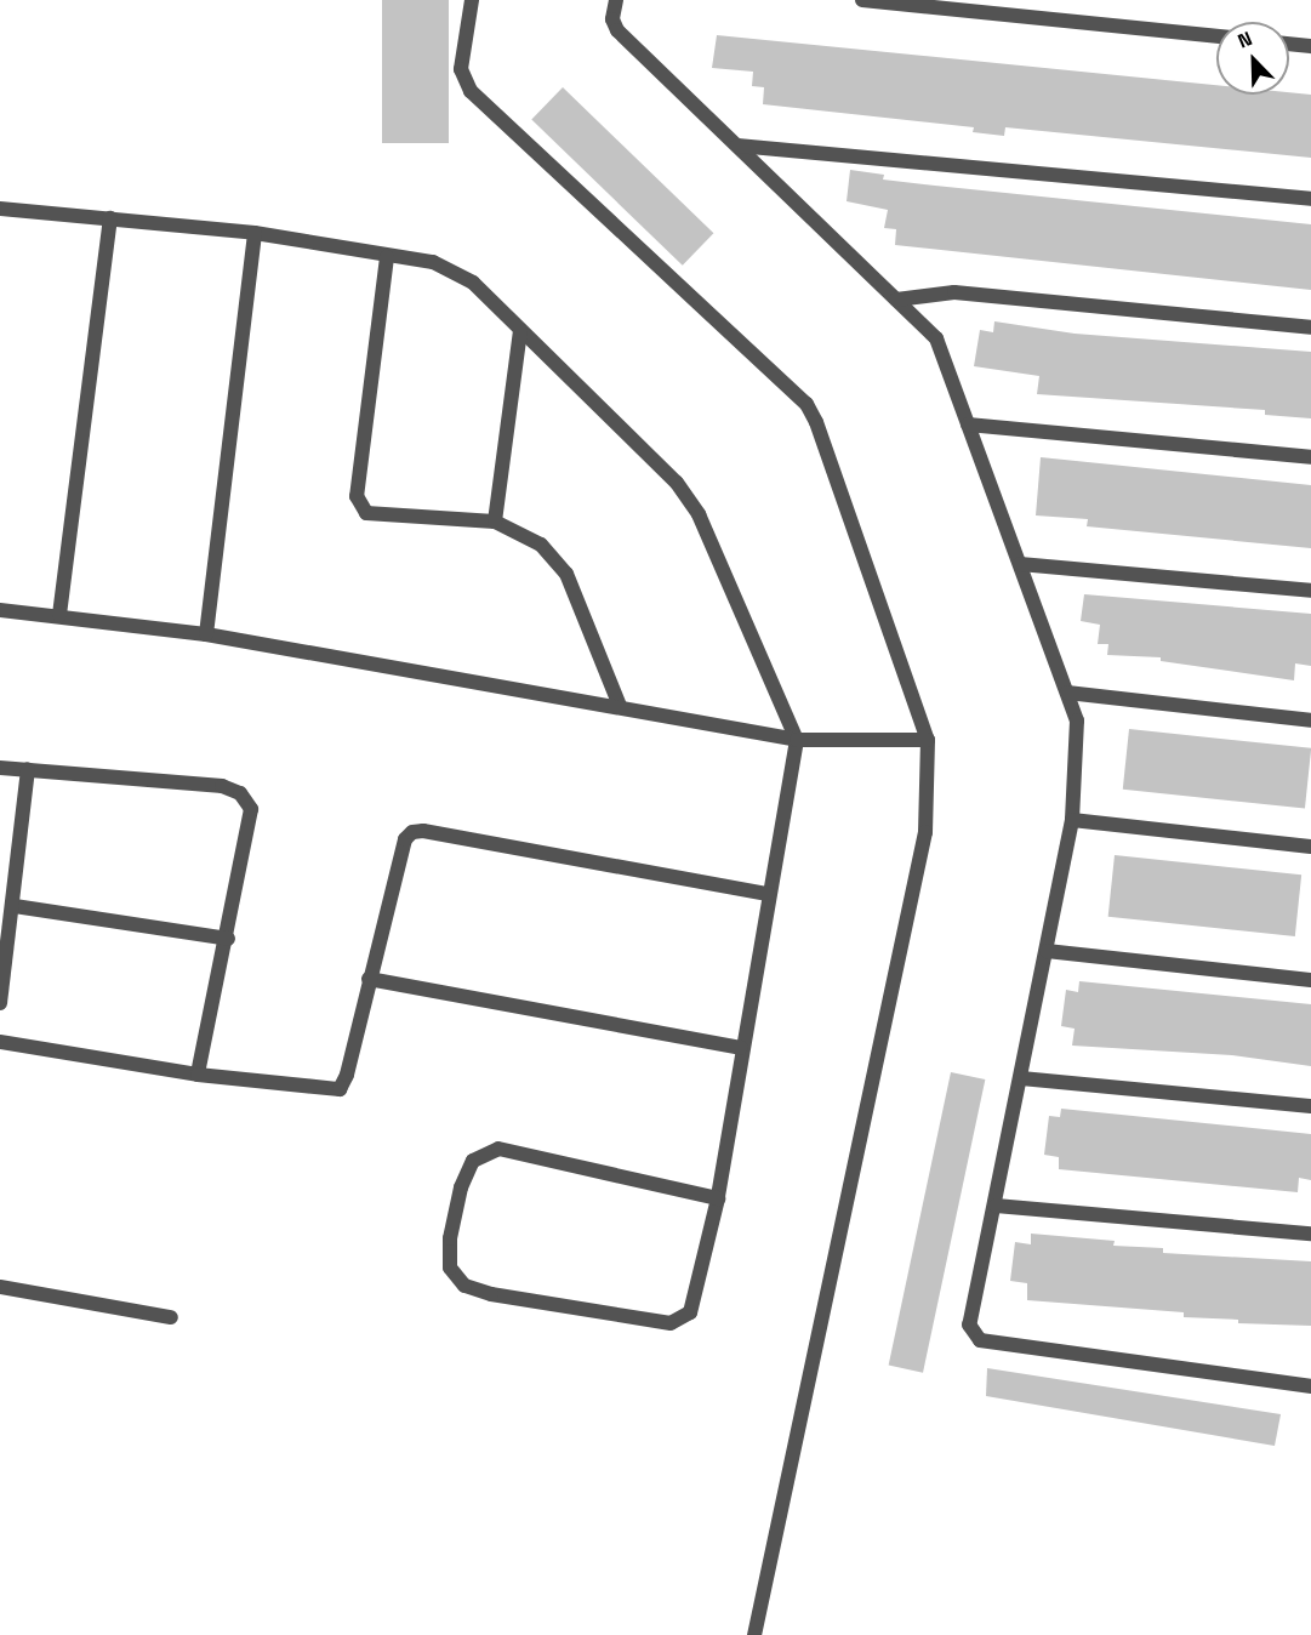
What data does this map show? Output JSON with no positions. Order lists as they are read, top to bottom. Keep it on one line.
{"north":"top left"}
